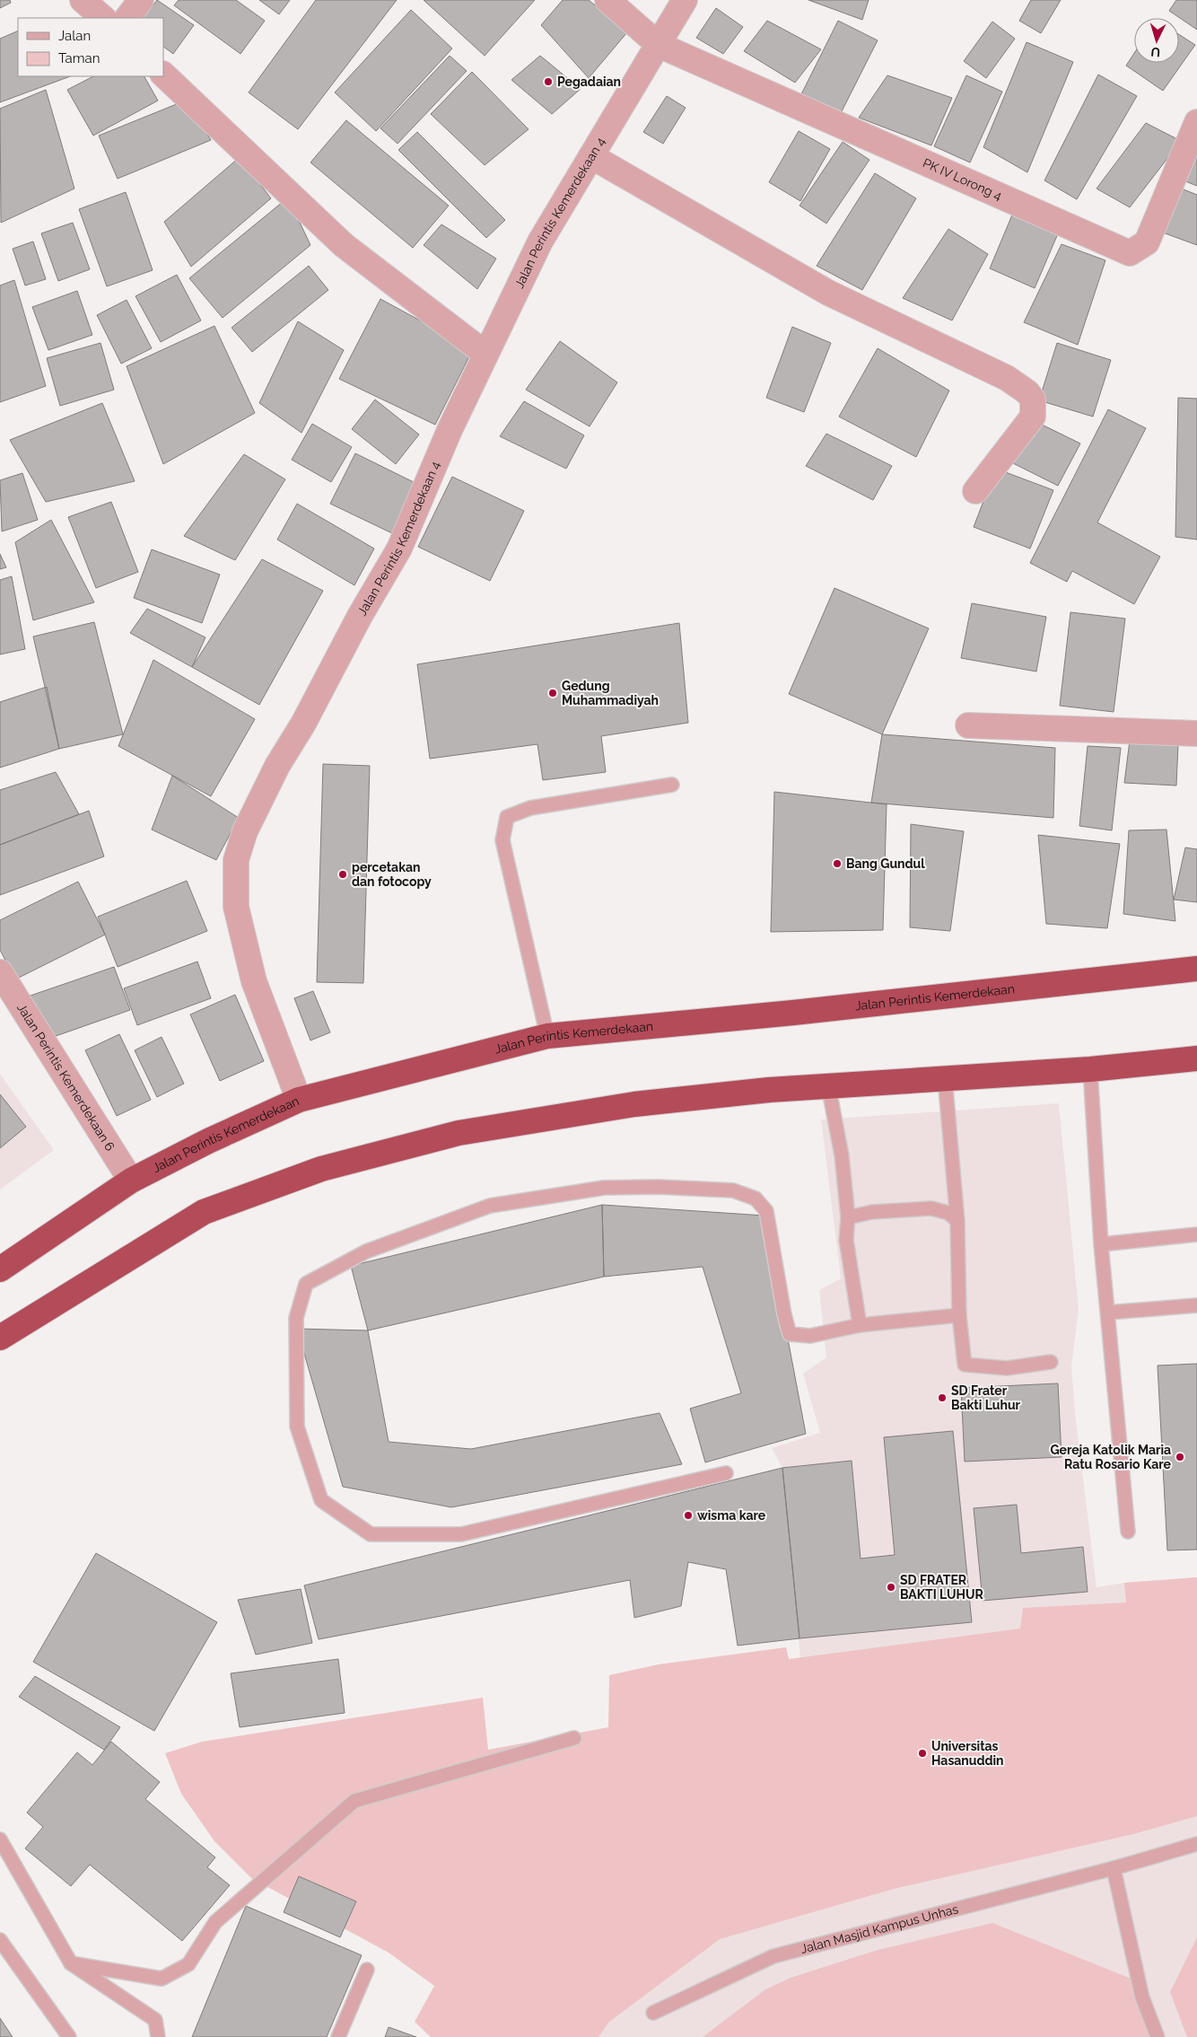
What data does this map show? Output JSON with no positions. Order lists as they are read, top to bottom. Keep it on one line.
{"streets":{"highway":["Jalan Perintis Kemerdekaan"],"street":["PK IV Lorong 4","Jalan Perintis Kemerdekaan 4","Jalan Perintis Kemerdekaan 6"],"lane":["Jalan Masjid Kampus Unhas"]},"crossings":[["PK IV Lorong 4","Jalan Perintis Kemerdekaan 4"],["Jalan Perintis Kemerdekaan 4","Jalan Perintis Kemerdekaan"],["Jalan Perintis Kemerdekaan","Jalan Perintis Kemerdekaan 6"]],"places":["Pegadaian","Gedung Muhammadiyah","Bang Gundul","percetakan dan fotocopy","SD Frater Bakti Luhur","Gereja Katolik Maria Ratu Rosario Kare","wisma kare","SD FRATER BAKTI LUHUR","Universitas Hasanuddin"],"legend":["Jalan","Taman"],"north":"bottom"}
